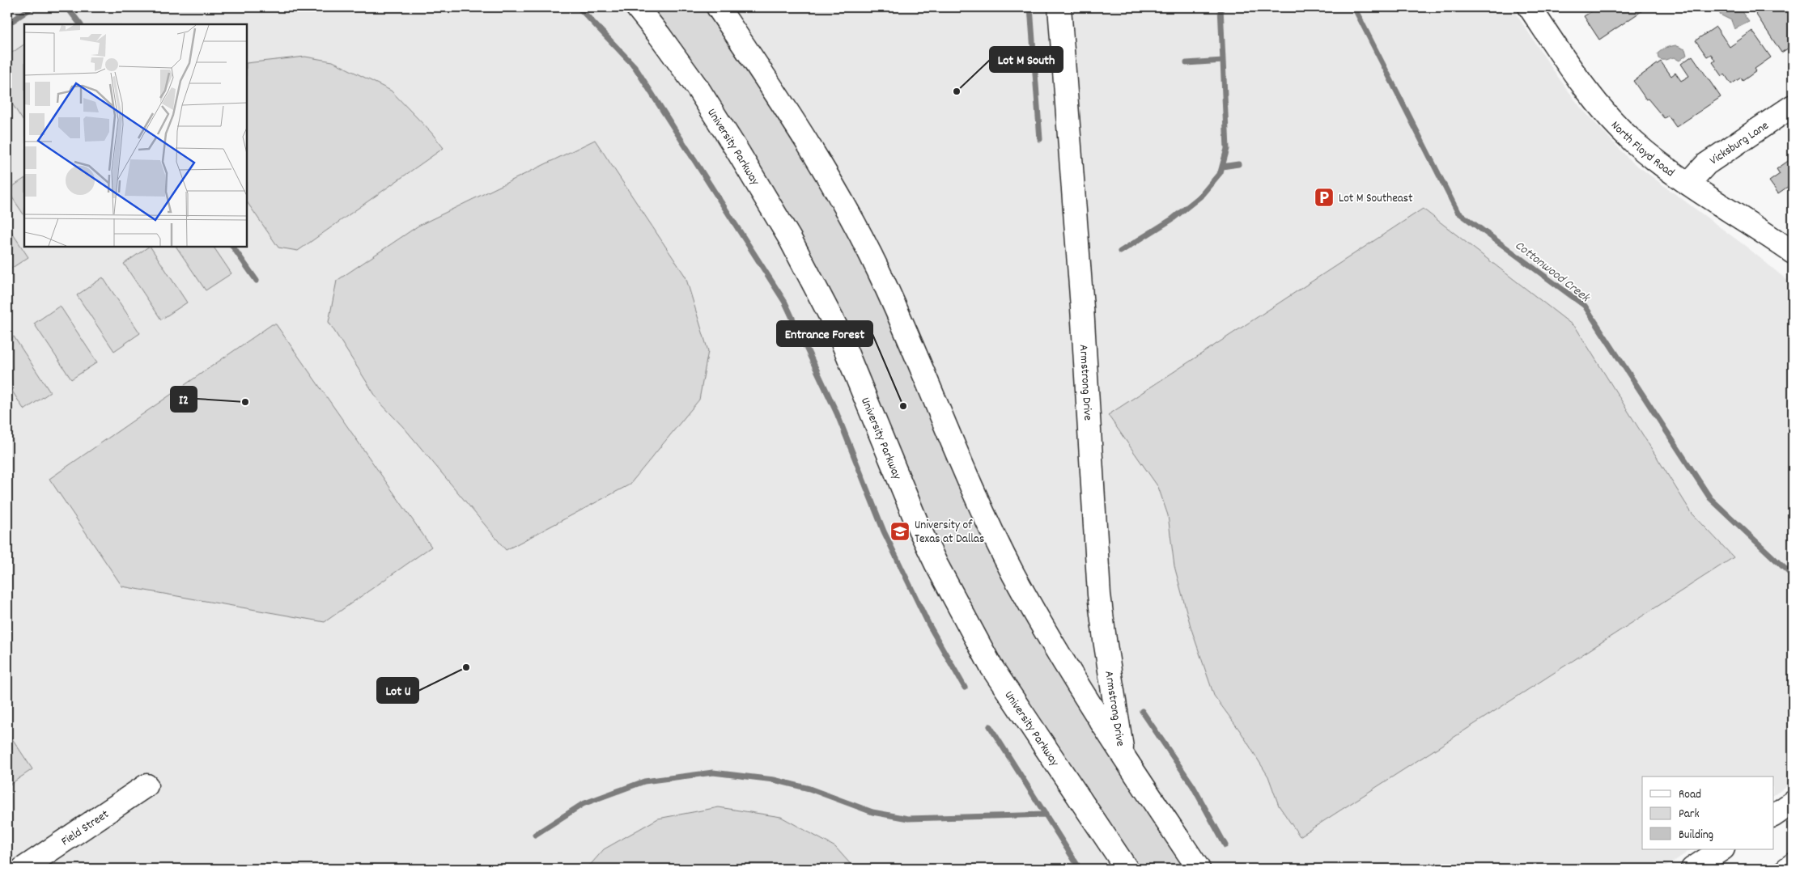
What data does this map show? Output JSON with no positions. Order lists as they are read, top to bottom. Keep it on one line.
{"streets":{"street":["Vicksburg Lane","University Parkway","North Floyd Road","Armstrong Drive","Field Street"]},"crossings":[["Vicksburg Lane","North Floyd Road"]],"water":["Cottonwood Creek"],"places":{"other":["Lot M South","I2","Entrance Forest","Lot U"],"parking":["Lot M Southeast"],"school or university":["University of Texas at Dallas"]},"legend":["Road","Park","Building"]}
